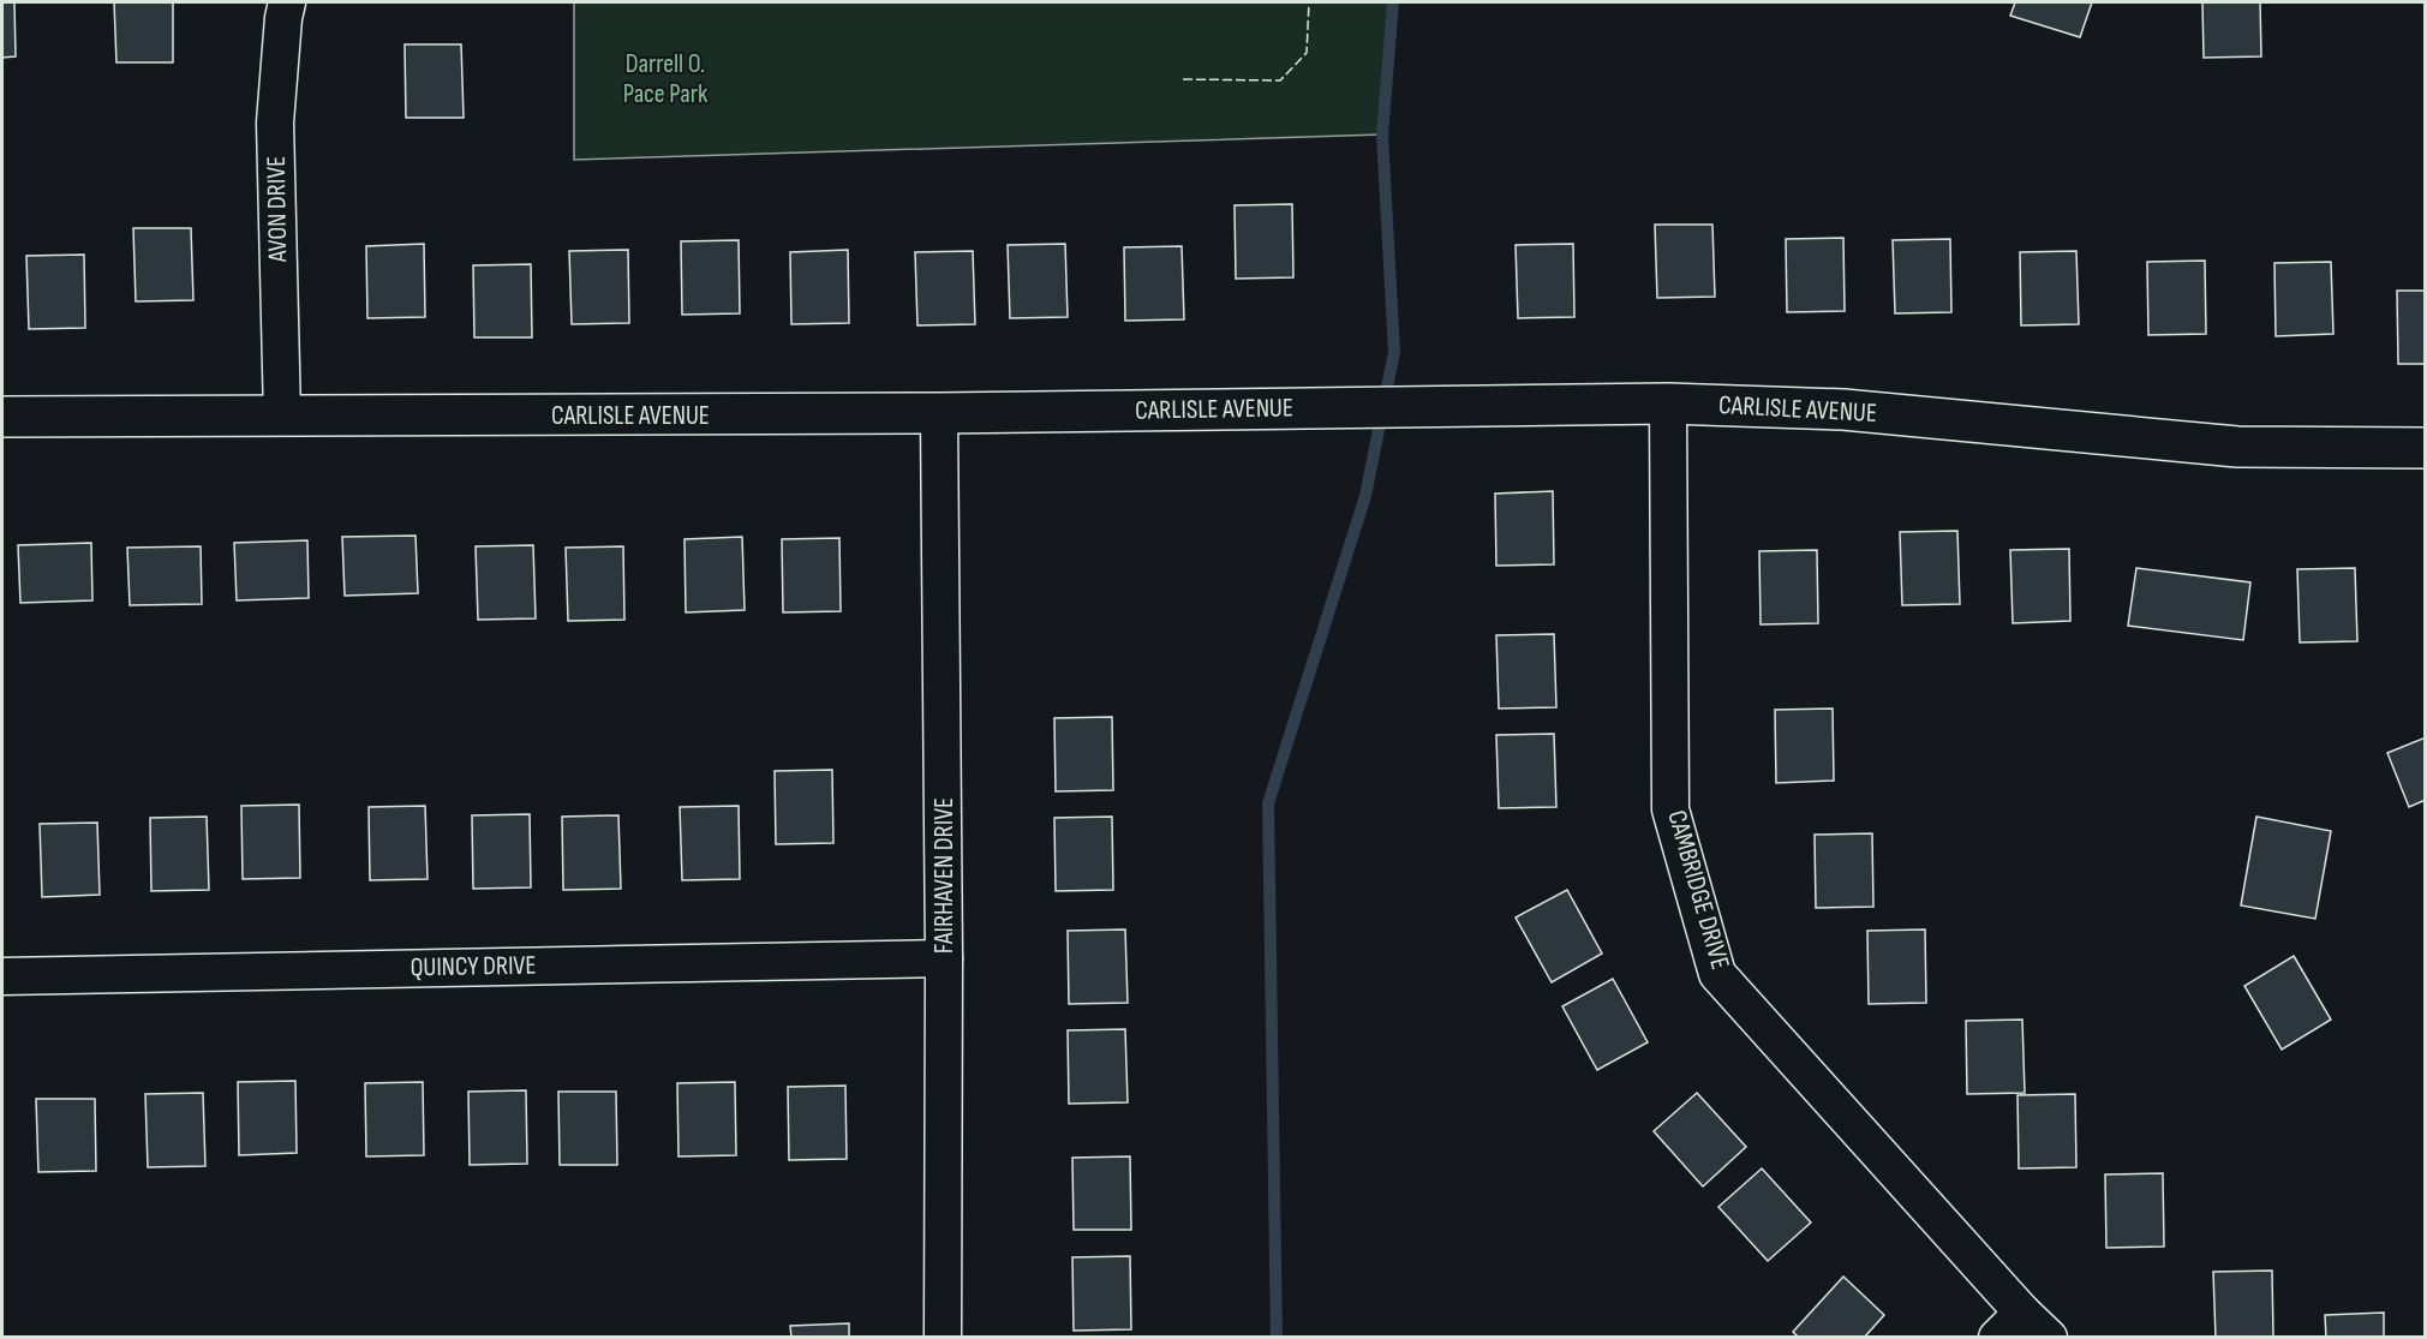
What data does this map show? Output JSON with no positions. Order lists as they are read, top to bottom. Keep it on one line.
{"streets":{"street":["AVON DRIVE","CARLISLE AVENUE","FAIRHAVEN DRIVE","CAMBRIDGE DRIVE","QUINCY DRIVE"]},"crossings":[["AVON DRIVE","CARLISLE AVENUE"],["CARLISLE AVENUE","FAIRHAVEN DRIVE"],["CARLISLE AVENUE","CAMBRIDGE DRIVE"],["FAIRHAVEN DRIVE","QUINCY DRIVE"]],"parks":["Darrell O. Pace Park"]}
